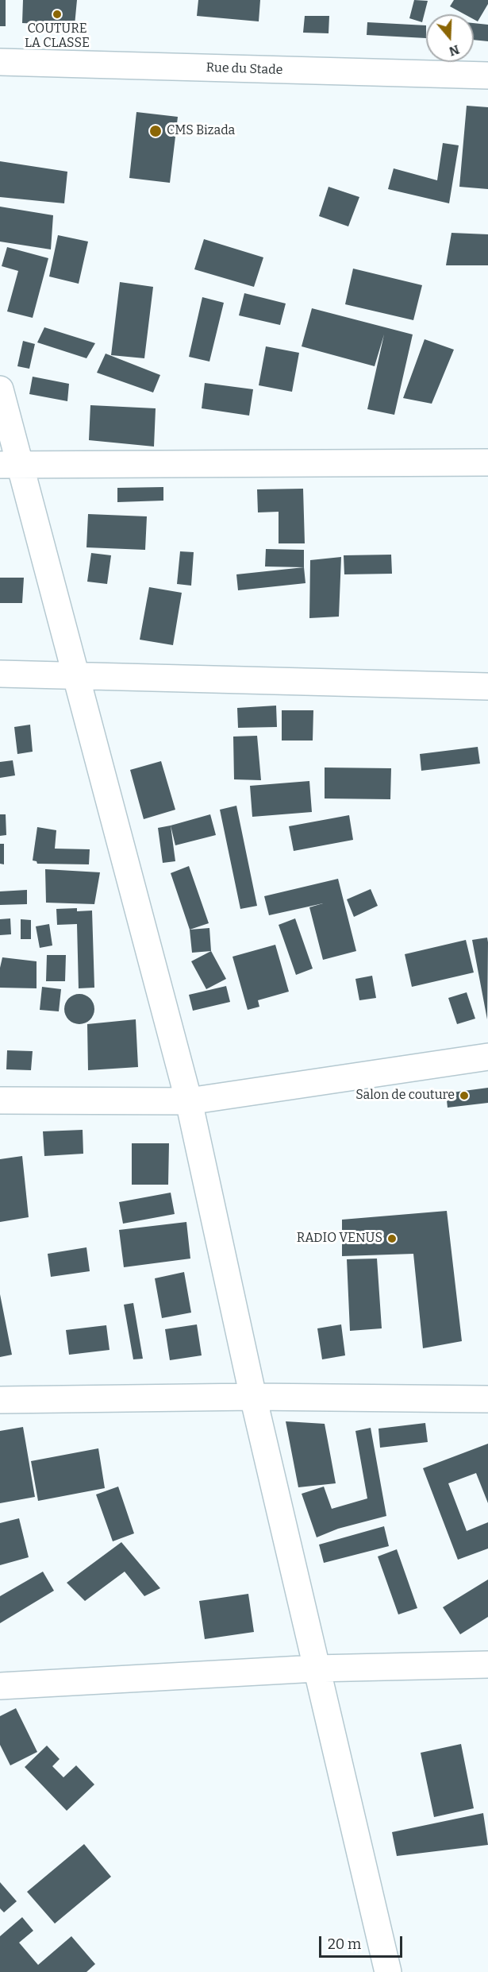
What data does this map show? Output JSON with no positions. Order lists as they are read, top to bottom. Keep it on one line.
{"streets":{"street":["Rue du Stade"]},"places":["COUTURE LA CLASSE","CMS Bizada","Salon de couture","RADIO VENUS"],"scale_bar":"20 m","north":"bottom"}
